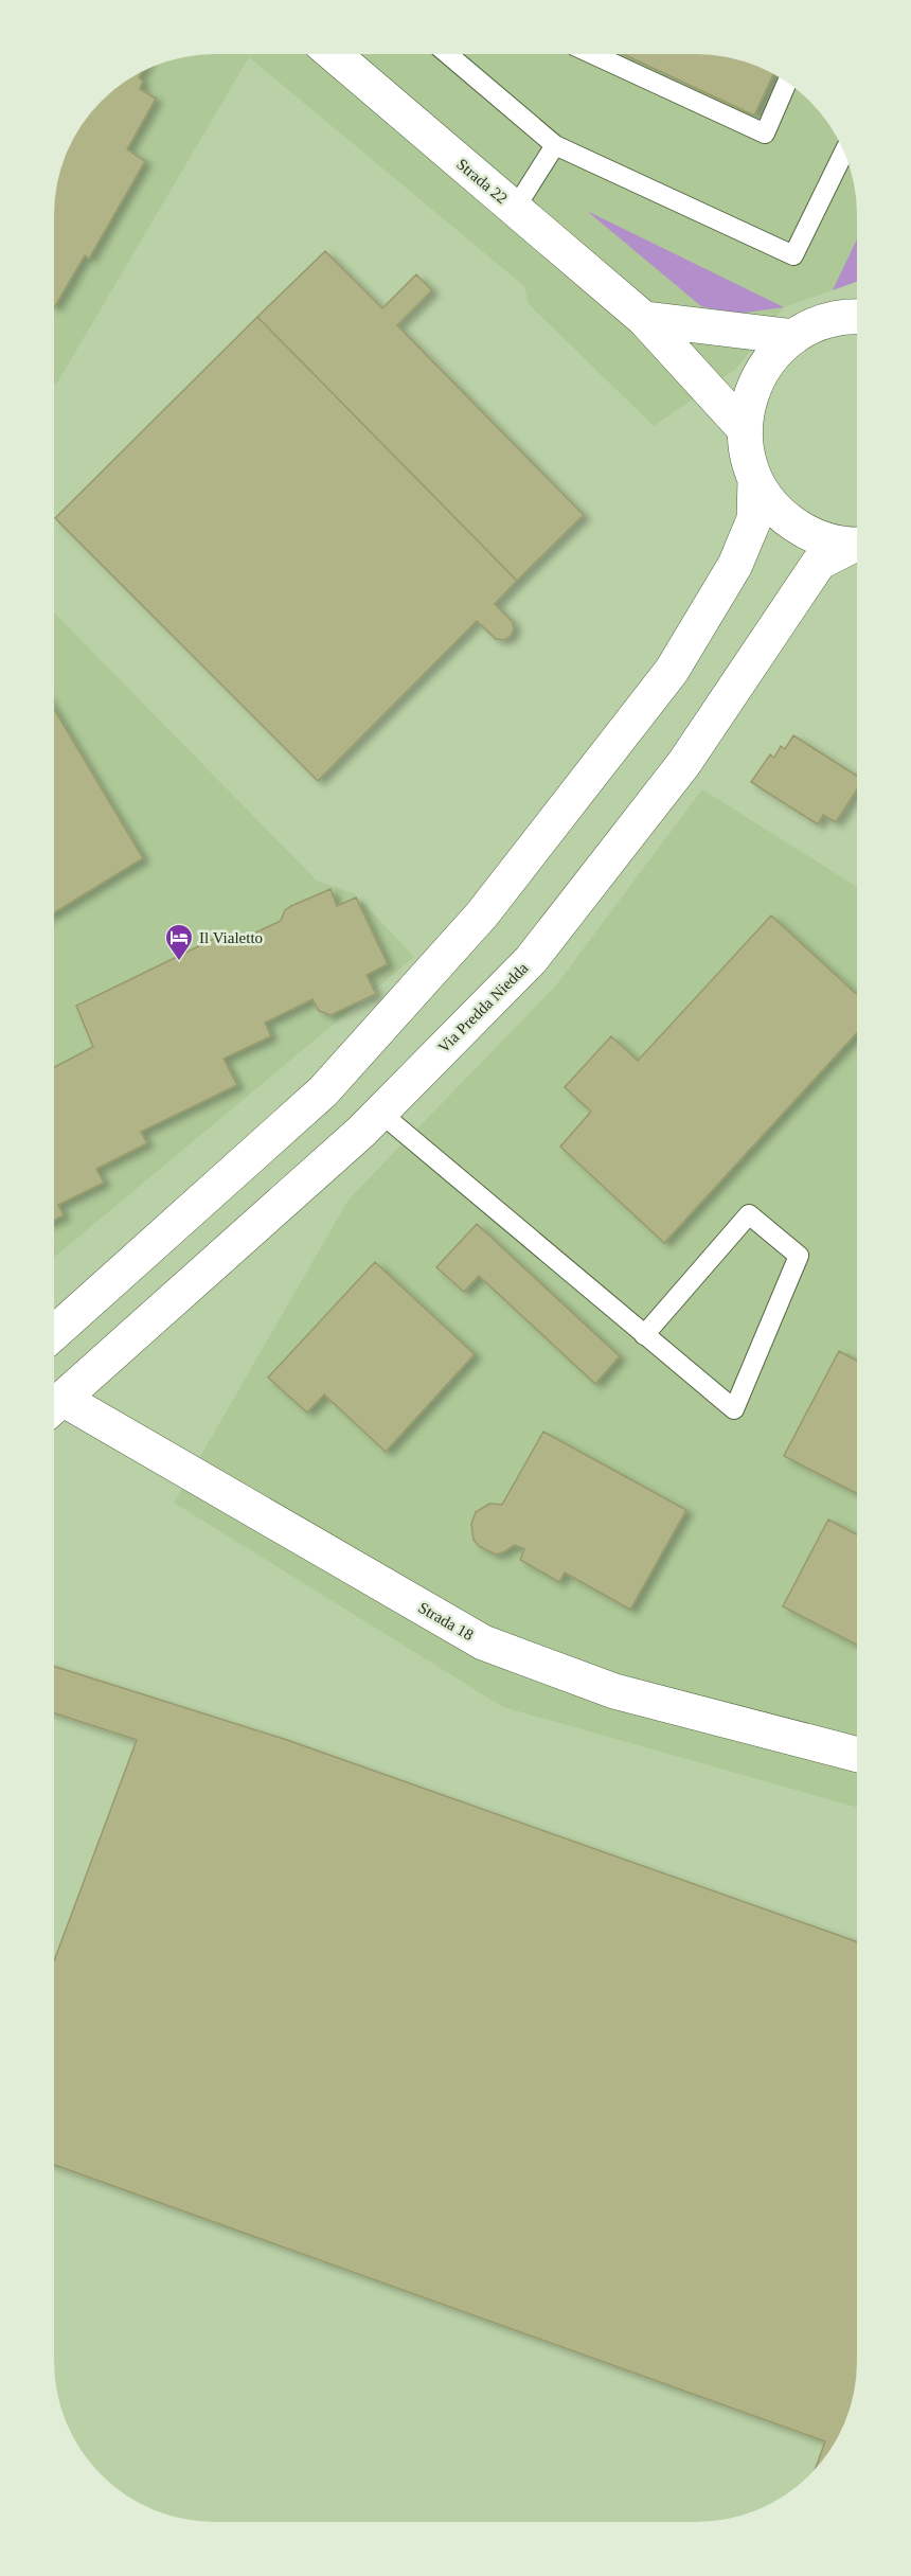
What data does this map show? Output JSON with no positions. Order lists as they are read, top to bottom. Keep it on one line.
{"streets":{"main road":["Strada 22","Via Predda Niedda","Strada 18"]},"crossings":[["Via Predda Niedda","Strada 18"]],"places":{"hotel":["Il Vialetto"]}}
